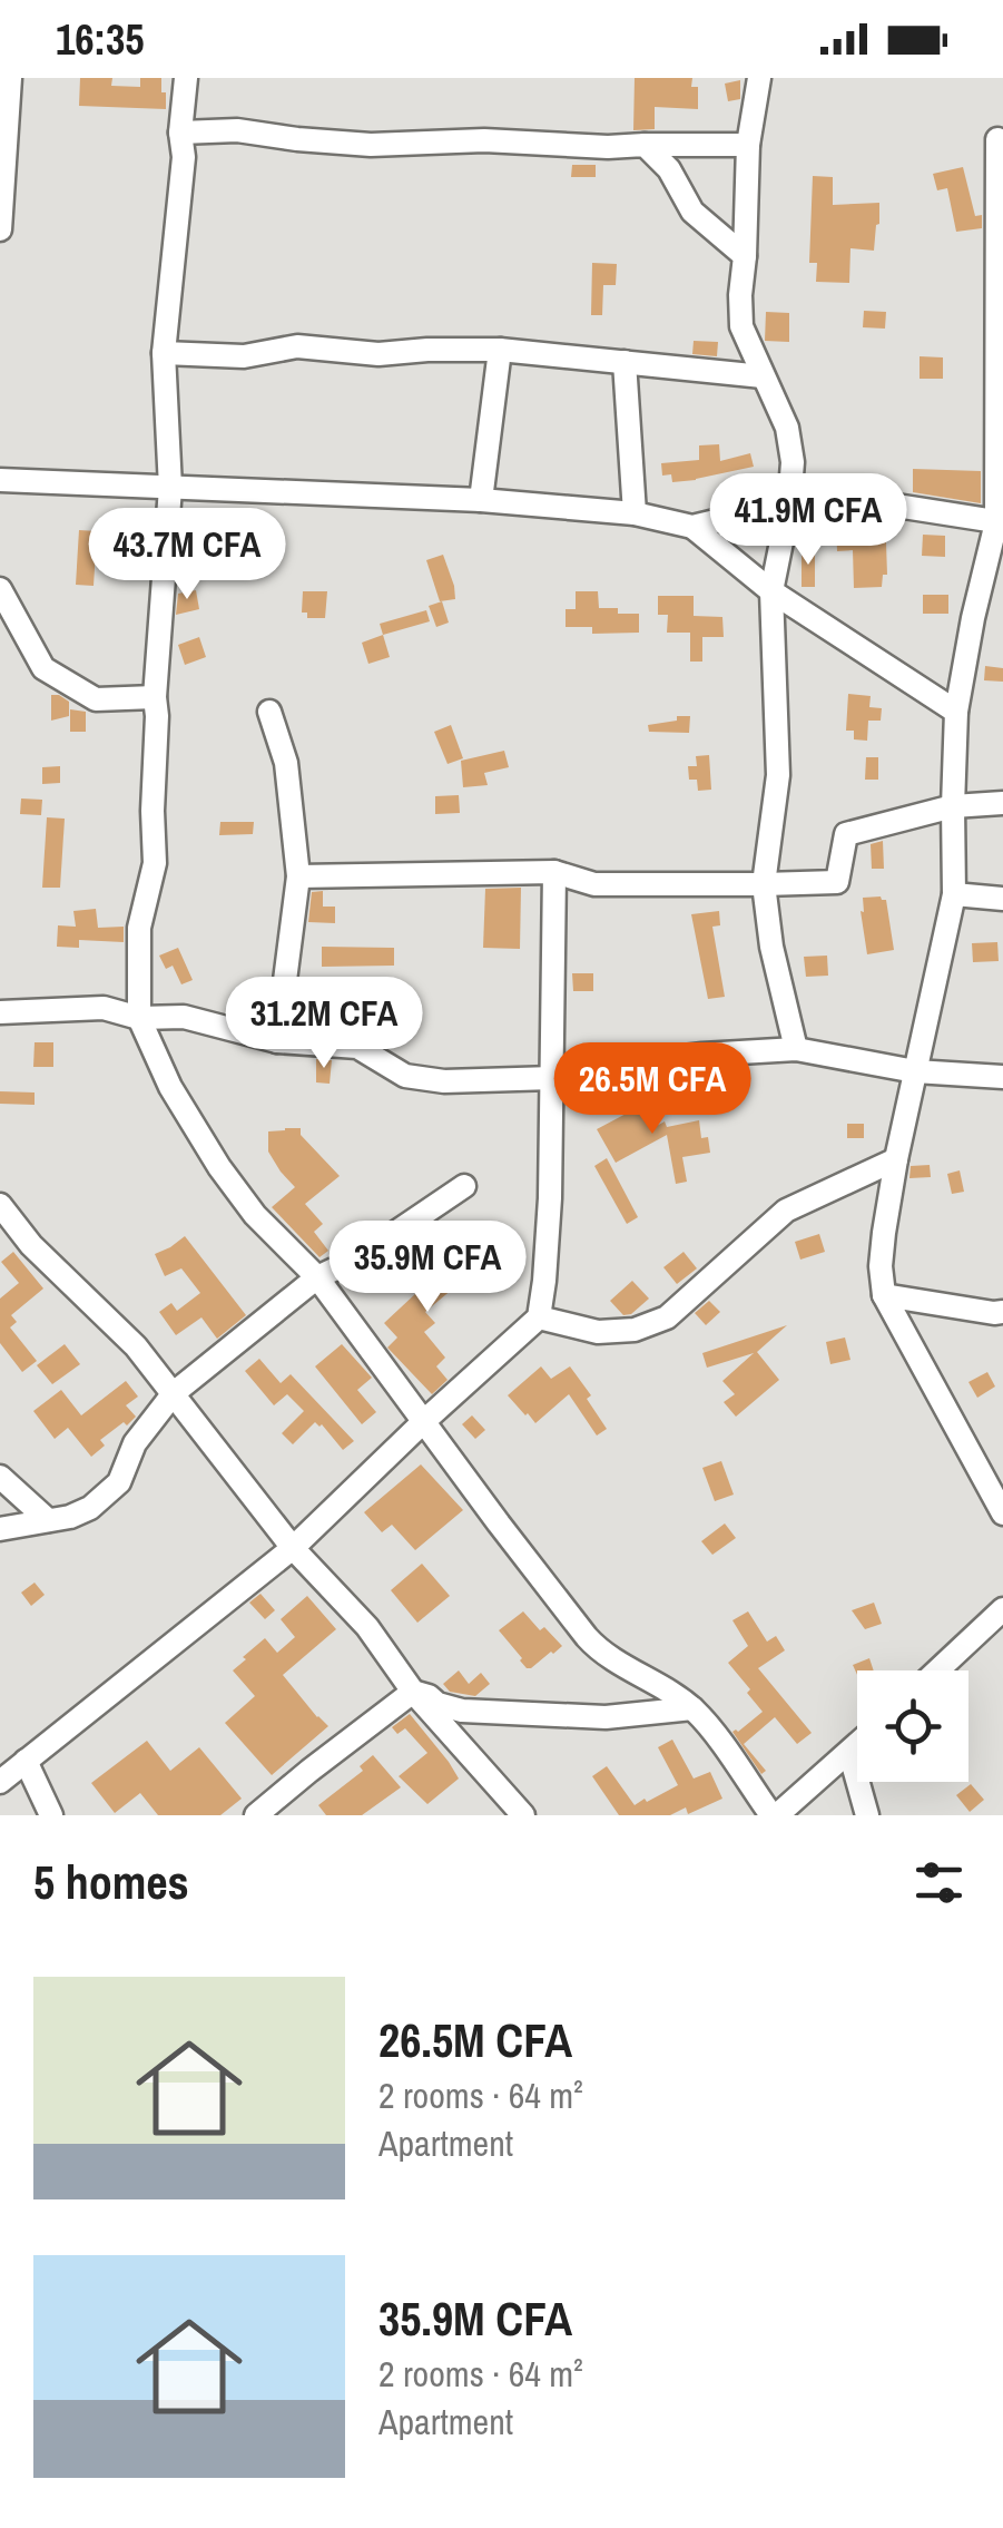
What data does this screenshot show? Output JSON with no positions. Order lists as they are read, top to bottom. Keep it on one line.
{"page":{"status":"16:35","price":["41.9M CFA","43.7M CFA","31.2M CFA","26.5M CFA","35.9M CFA"],"heading":"5 homes","list":[{"name":"26.5M CFA","note":"2 rooms · 64 m² · Apartment"},{"name":"35.9M CFA","note":"2 rooms · 64 m² · Apartment"}]}}
